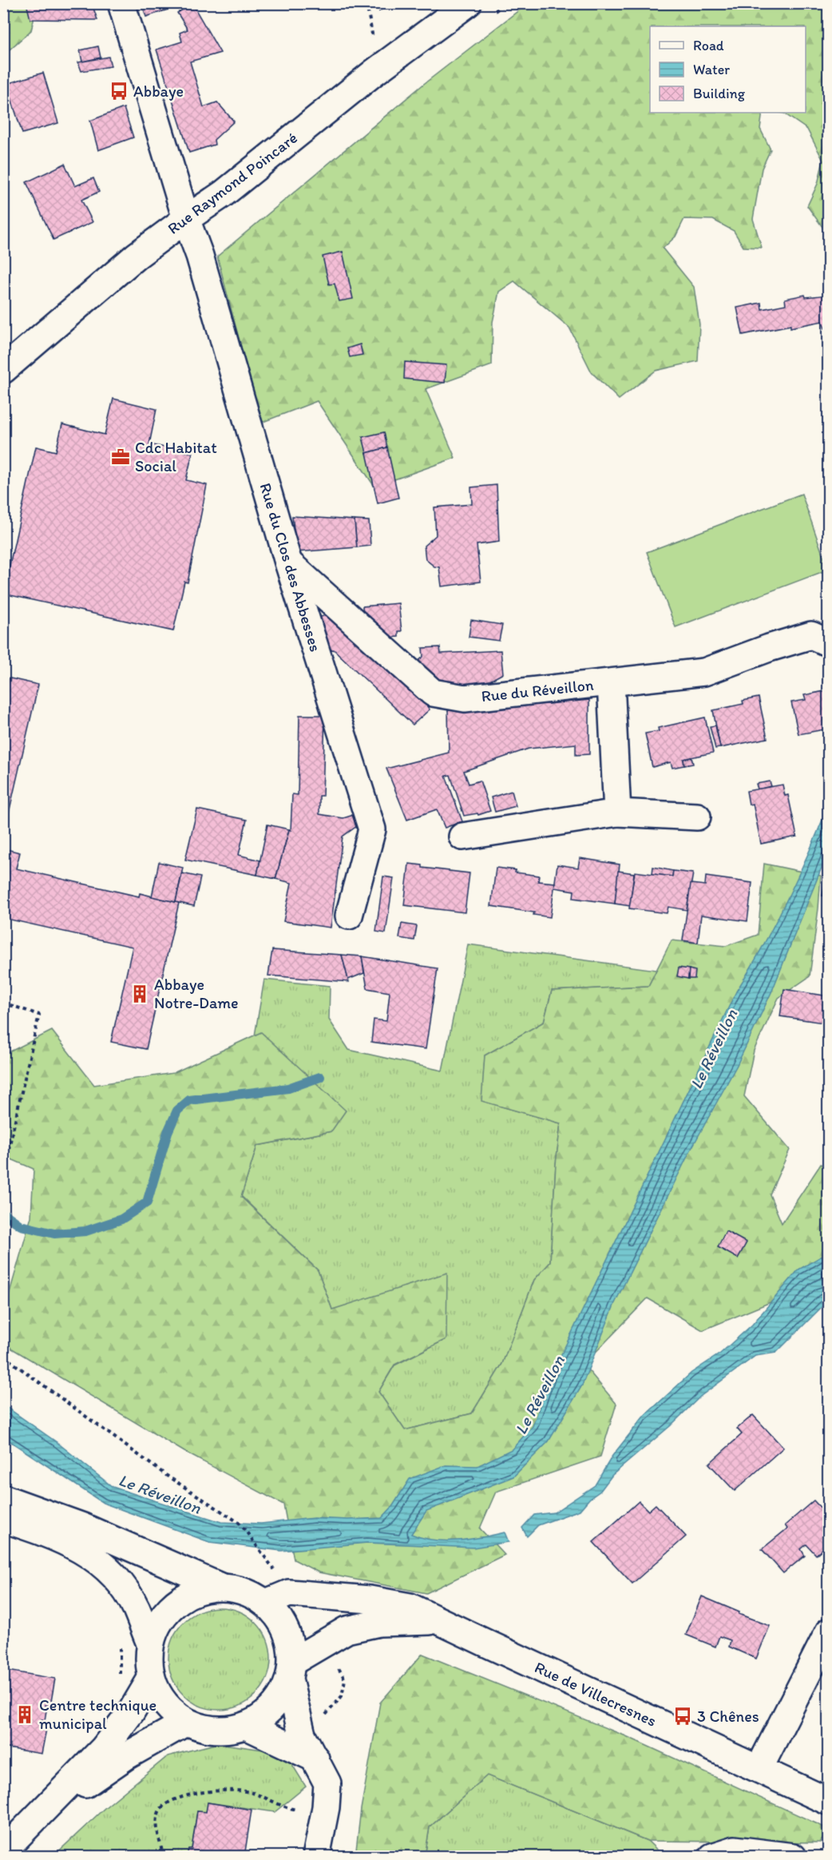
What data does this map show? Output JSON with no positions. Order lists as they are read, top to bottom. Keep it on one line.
{"streets":{"street":["Rue Raymond Poincaré","Rue du Clos des Abbesses","Rue du Réveillon","Rue de Villecresnes"]},"crossings":[["Rue Raymond Poincaré","Rue du Clos des Abbesses"],["Rue du Clos des Abbesses","Rue du Réveillon"]],"water":["Le Réveillon"],"places":{"bus stop":["Abbaye","3 Chênes"],"office":["Cdc Habitat Social"],"building":["Abbaye Notre-Dame","Centre technique municipal"]},"legend":["Road","Water","Building"]}
